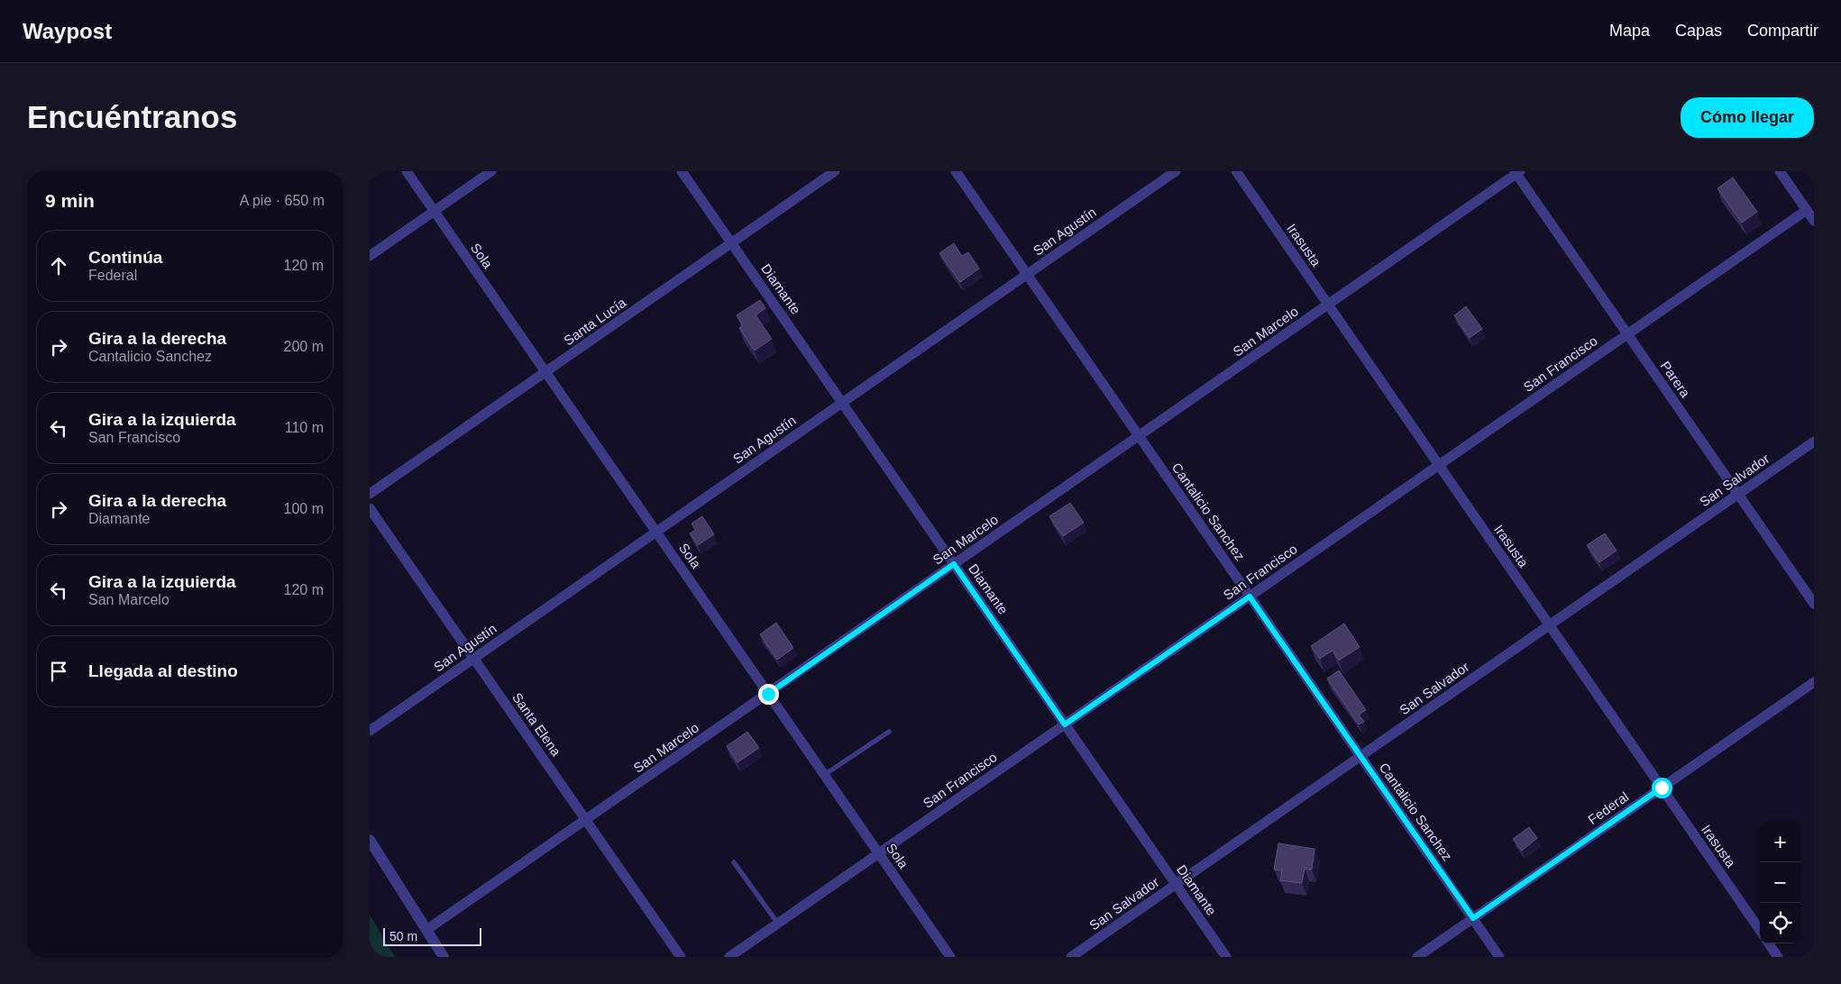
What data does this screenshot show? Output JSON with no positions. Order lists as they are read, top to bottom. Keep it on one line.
{"streets":{"street":["San Agustín","Irasusta","Sola","Diamante","Santa Lucía","San Marcelo","San Francisco","Parera","San Salvador","Cantalicio Sanchez","Santa Elena","Federal"]},"crossings":[["San Agustín","Sola"],["San Agustín","Diamante"],["San Agustín","Cantalicio Sanchez"],["San Agustín","Santa Elena"],["Irasusta","San Marcelo"],["Irasusta","San Francisco"],["Irasusta","San Salvador"],["Irasusta","Federal"],["Sola","Santa Lucía"],["Sola","San Marcelo"],["Sola","San Francisco"],["Diamante","Santa Lucía"],["Diamante","San Marcelo"],["Diamante","San Francisco"],["Diamante","San Salvador"],["San Marcelo","Parera"],["San Marcelo","Cantalicio Sanchez"],["San Marcelo","Santa Elena"],["San Francisco","Parera"],["San Francisco","Cantalicio Sanchez"],["Parera","San Salvador"],["San Salvador","Cantalicio Sanchez"],["Cantalicio Sanchez","Federal"]],"scale_bar":"50 m","page":{"header":"Waypost","nav":["Mapa","Capas","Compartir"],"buttons":"Cómo llegar","title":"Encuéntranos","heading":["9 min","A pie · 650 m"],"list":[["Continúa","Federal","120 m"],["Gira a la derecha","Cantalicio Sanchez","200 m"],["Gira a la izquierda","San Francisco","110 m"],["Gira a la derecha","Diamante","100 m"],["Gira a la izquierda","San Marcelo","120 m"],"Llegada al destino"],"map_buttons":["+","−"],"scale":"50 m"}}
